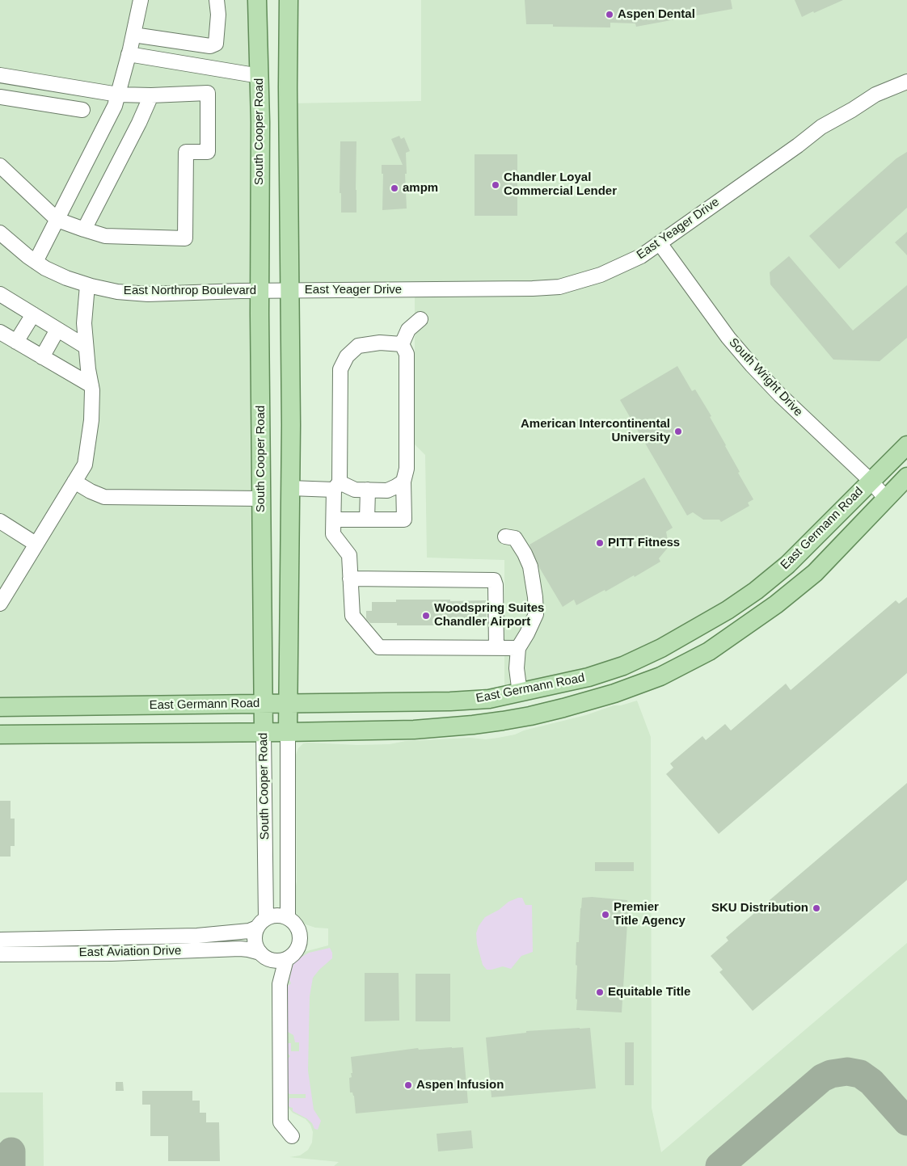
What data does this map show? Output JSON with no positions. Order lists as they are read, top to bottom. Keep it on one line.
{"streets":{"main road":["South Cooper Road","East Germann Road"],"street":["East Yeager Drive","East Northrop Boulevard","South Wright Drive","East Aviation Drive"]},"crossings":[["South Cooper Road","East Yeager Drive"],["South Cooper Road","East Northrop Boulevard"],["South Cooper Road","East Germann Road"],["South Cooper Road","East Aviation Drive"],["East Yeager Drive","East Northrop Boulevard"],["East Yeager Drive","South Wright Drive"],["South Wright Drive","East Germann Road"]],"places":["Aspen Dental","Chandler Loyal Commercial Lender","ampm","American Intercontinental University","PITT Fitness","Woodspring Suites Chandler Airport","SKU Distribution","Premier Title Agency","Equitable Title","Aspen Infusion"]}
